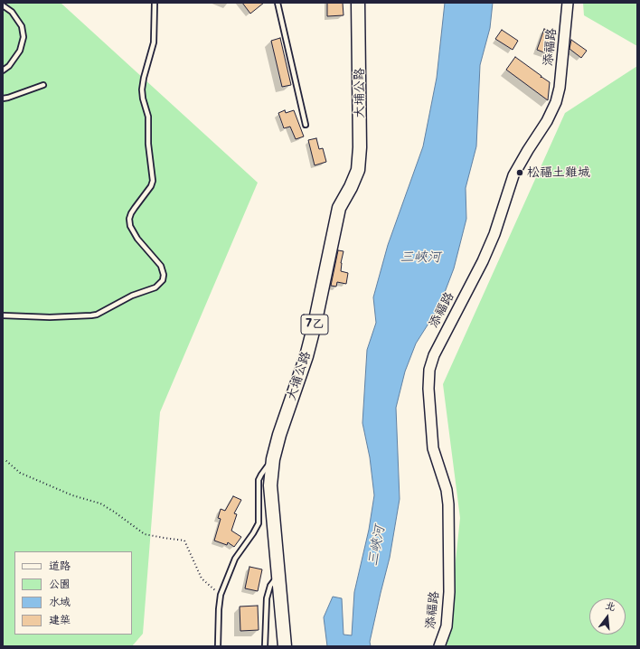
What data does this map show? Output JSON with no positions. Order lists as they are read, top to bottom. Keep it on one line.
{"streets":{"main road":["大埔公路","7乙"],"street":["添福路"]},"water":["三峽河"],"places":["松福土雞城"],"legend":["道路","公園","水域","建築"],"north":"top"}
